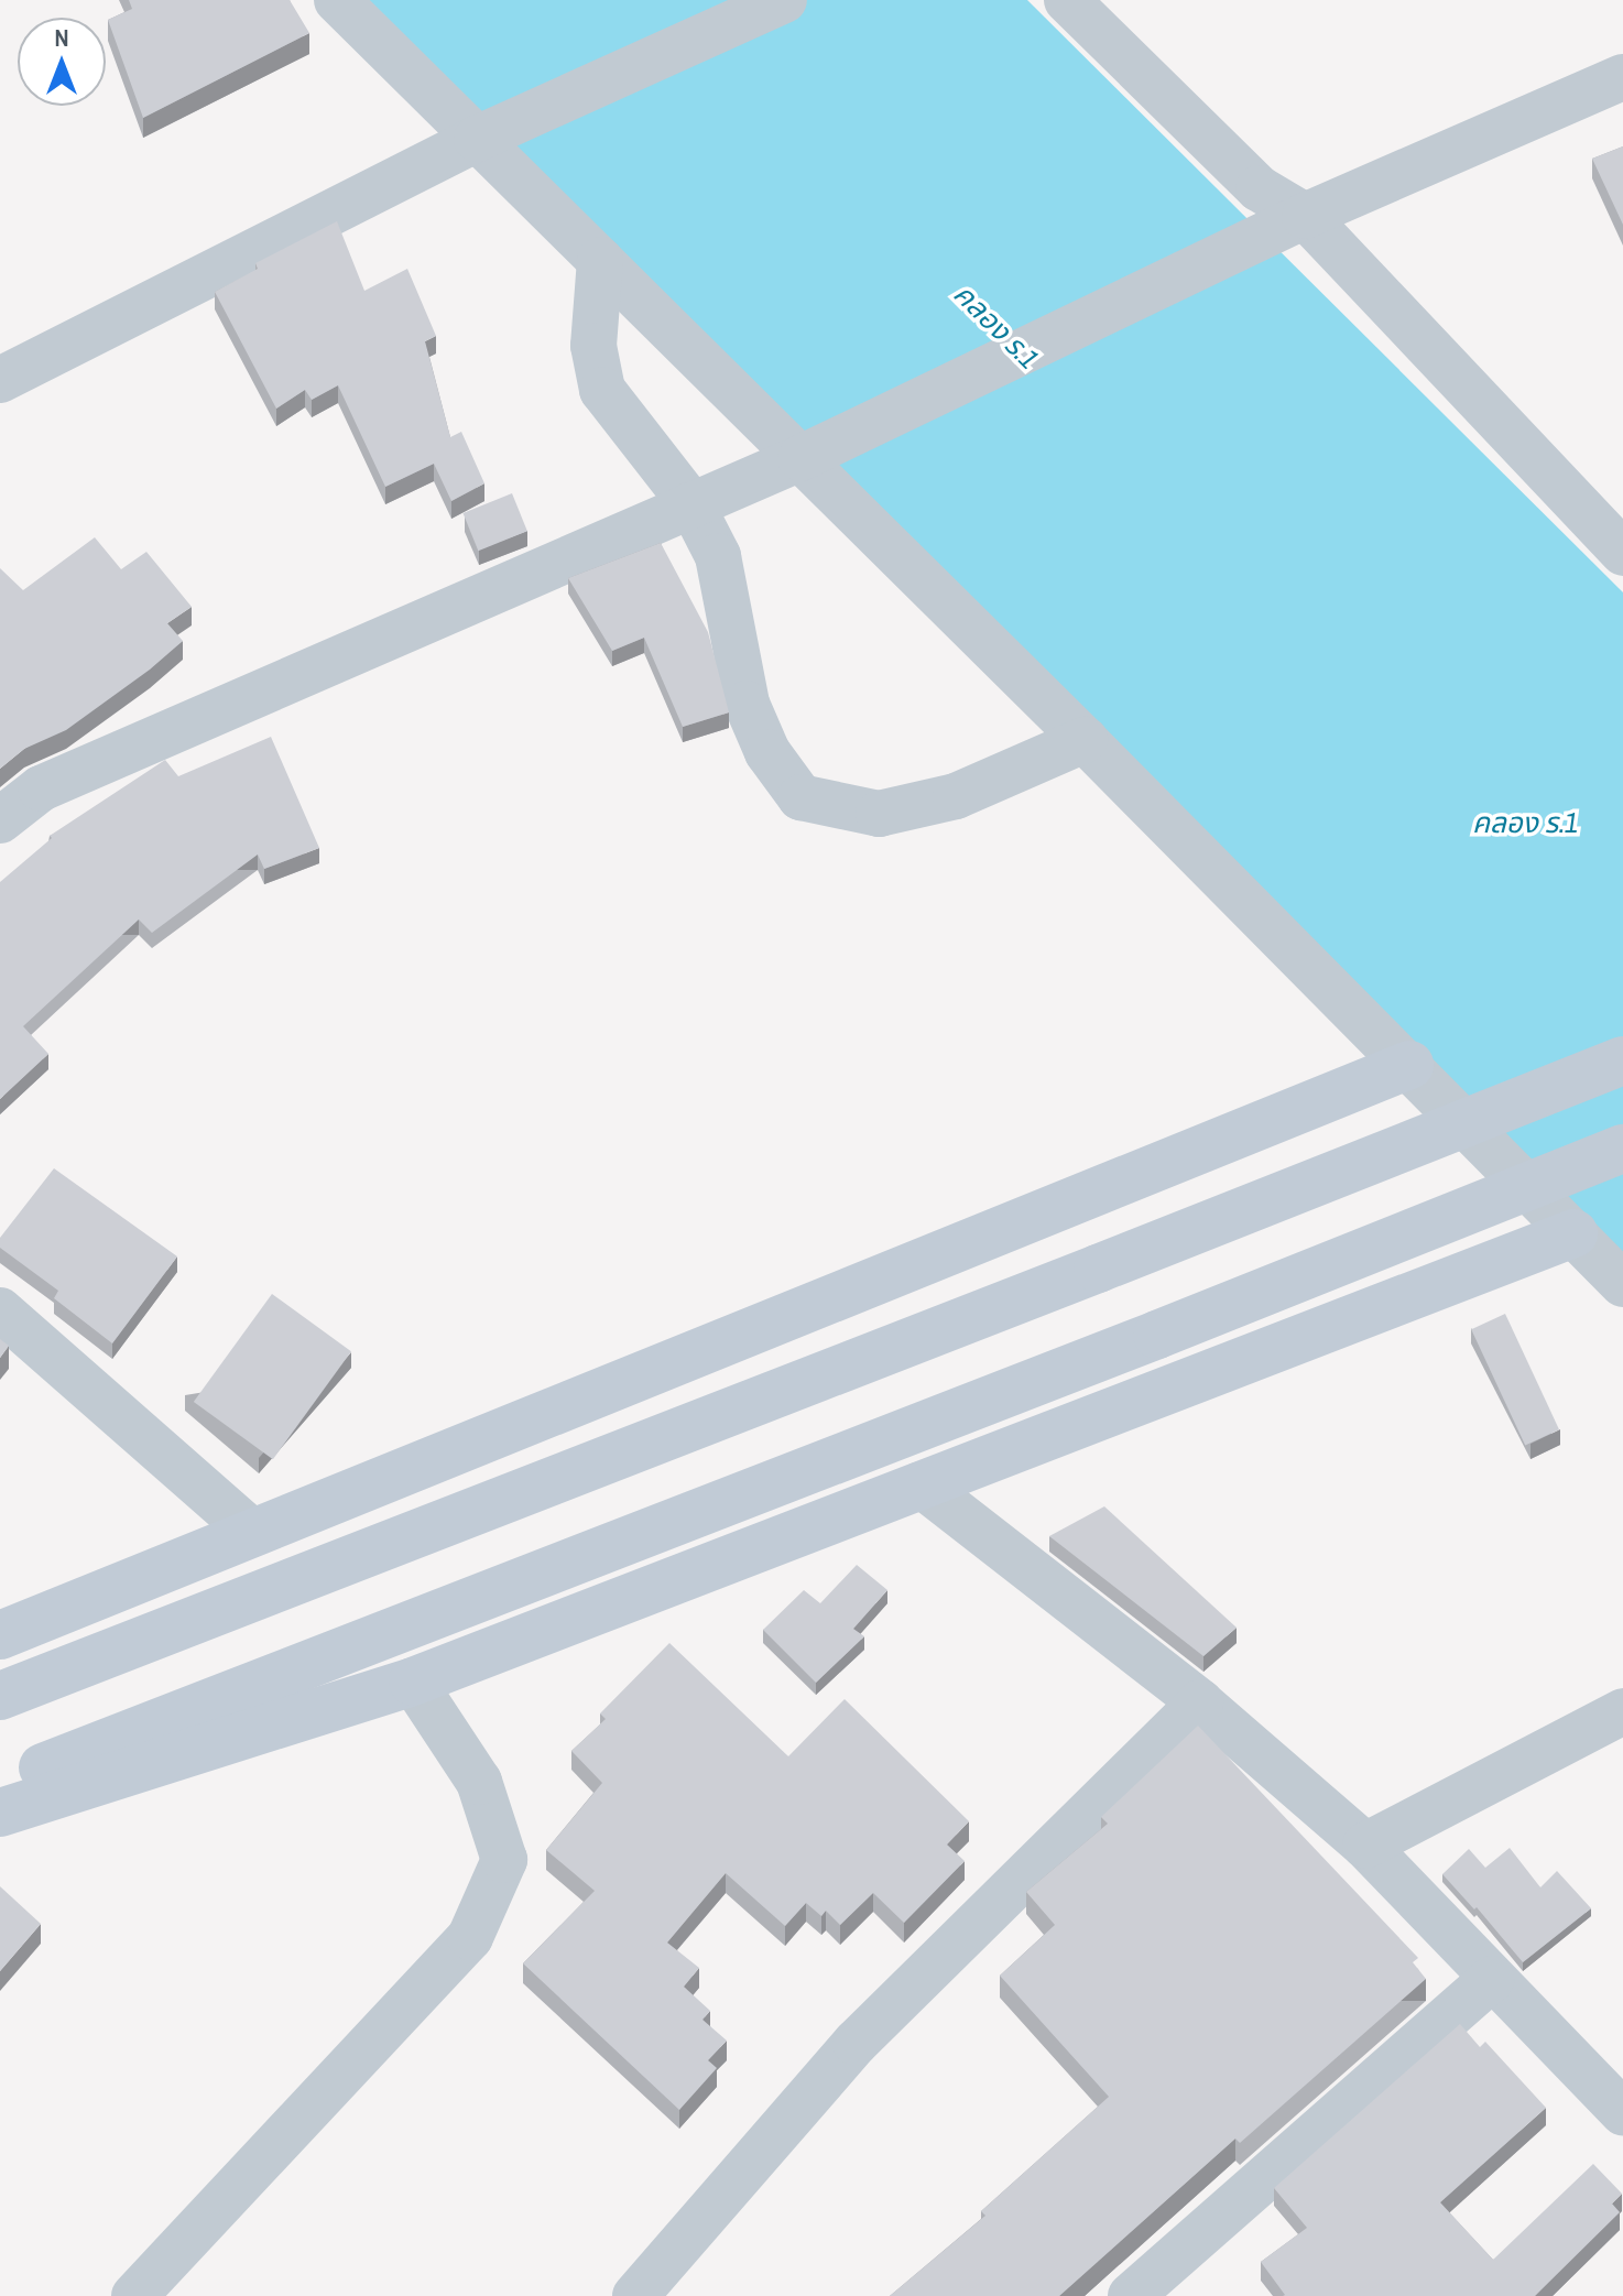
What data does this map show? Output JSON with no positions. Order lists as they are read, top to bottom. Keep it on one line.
{"water":["คลอง ร.1"],"north":"top"}
